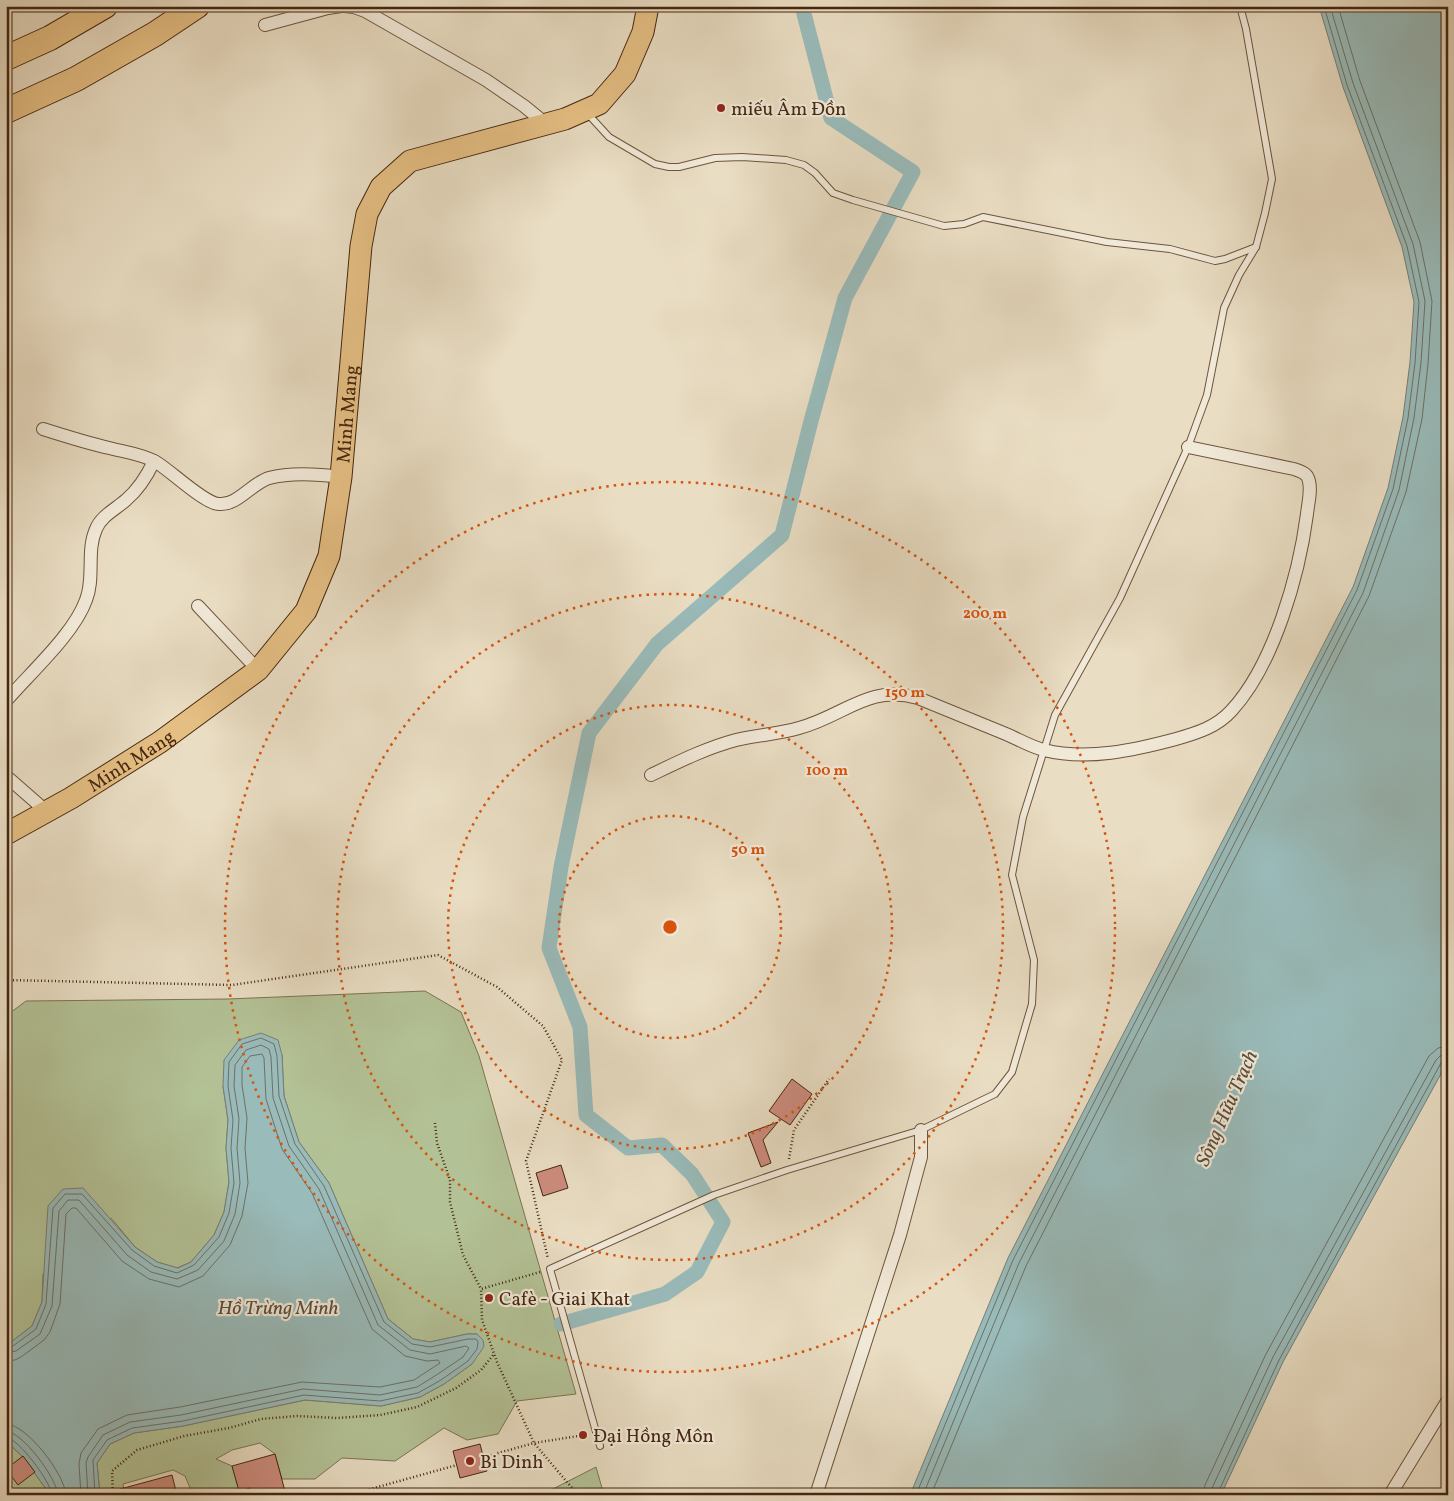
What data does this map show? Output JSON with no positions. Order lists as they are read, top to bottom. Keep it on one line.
{"streets":{"highway":["Minh Mang"]},"water":["Sông Hữu Trạch","Hồ Trừng Minh"],"places":["miếu Âm Đồn","Cafè - Giai Khat","Đại Hồng Môn","Bi Dinh"],"rings":["200 m","150 m","100 m","50 m"]}
